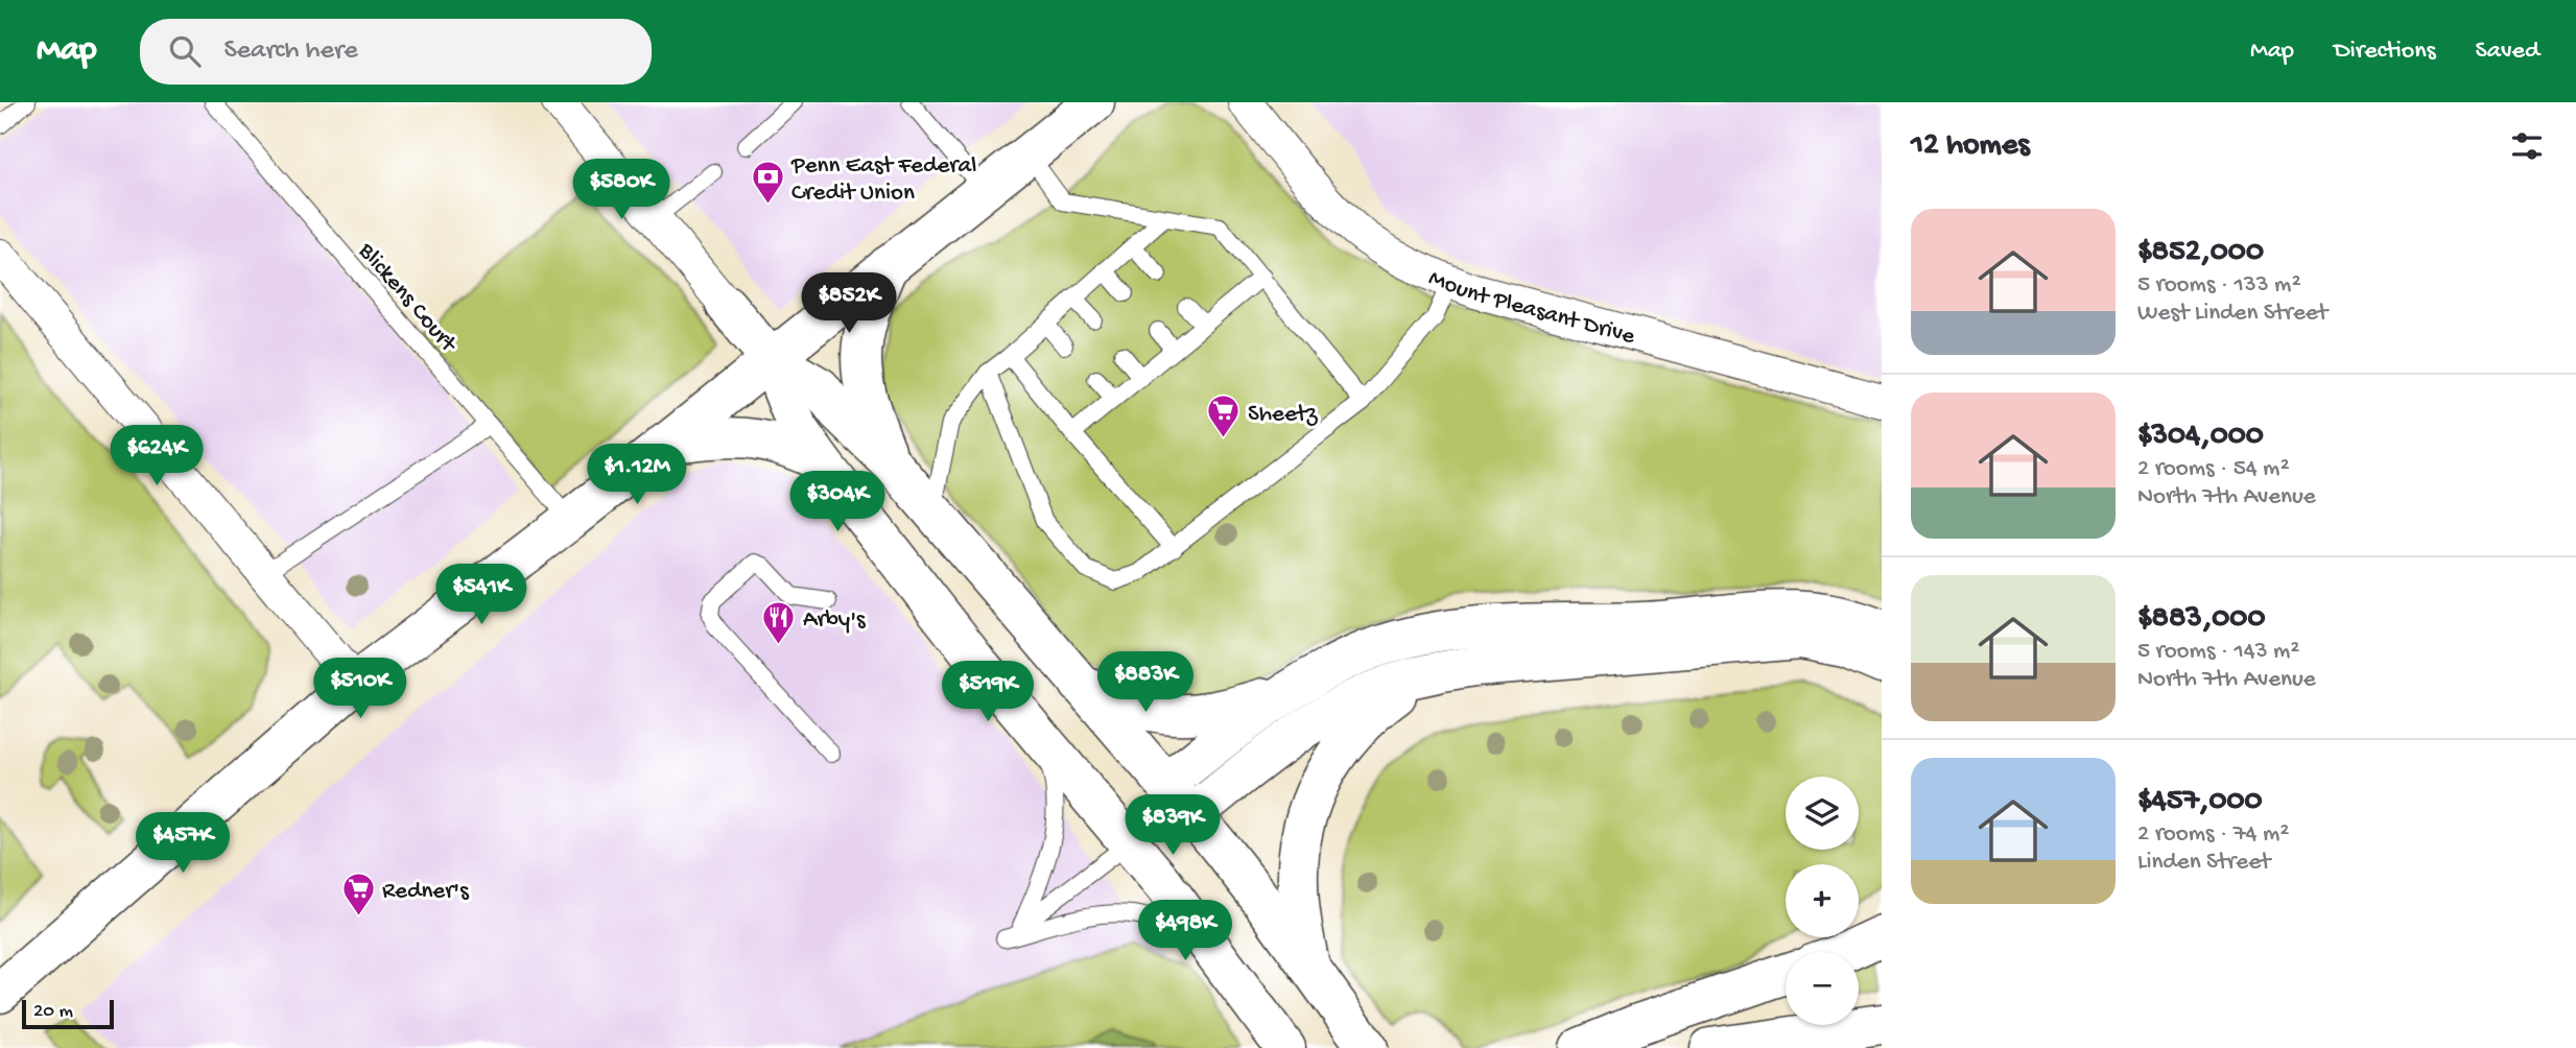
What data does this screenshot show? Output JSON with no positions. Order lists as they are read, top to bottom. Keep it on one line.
{"streets":{"street":["Mount Pleasant Drive"],"lane":["Blickens Court"]},"places":{"bank":["Penn East Federal Credit Union"],"supermarket":["Sheetz","Redner's"],"restaurant":["Arby's"]},"scale_bar":"20 m","page":{"header":"Map","search":"Search here","nav":["Map","Directions","Saved"],"heading":"12 homes","price":["$580K","$852K","$624K","$1.12M","$304K","$541K","$883K","$510K","$519K","$839K","$457K","$498K"],"list":[{"name":"$852,000","note":"5 rooms · 133 m² · West Linden Street"},{"name":"$304,000","note":"2 rooms · 54 m² · North 7th Avenue"},{"name":"$883,000","note":"5 rooms · 143 m² · North 7th Avenue"},{"name":"$457,000","note":"2 rooms · 74 m² · Linden Street"}],"map_buttons":["+","−"],"scale":"20 m"}}
